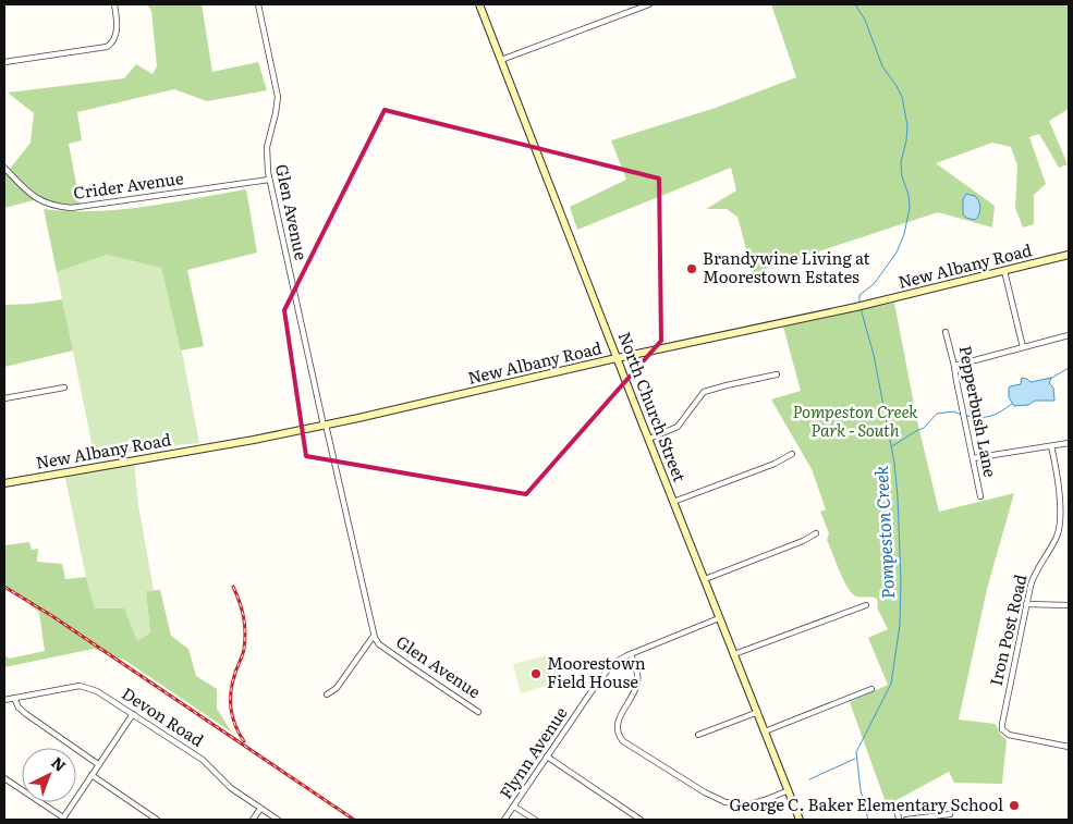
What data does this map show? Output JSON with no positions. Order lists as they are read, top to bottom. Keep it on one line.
{"streets":{"main road":["New Albany Road","North Church Street"],"street":["Crider Avenue","Glen Avenue","Pepperbush Lane","Iron Post Road","Devon Road","Flynn Avenue"]},"crossings":[["Crider Avenue","Glen Avenue"],["Glen Avenue","New Albany Road"],["New Albany Road","North Church Street"],["North Church Street","Flynn Avenue"]],"water":["Pompeston Creek"],"parks":["Pompeston Creek Park - South"],"places":["Brandywine Living at Moorestown Estates","Moorestown Field House","George C. Baker Elementary School"],"north":"top right"}
